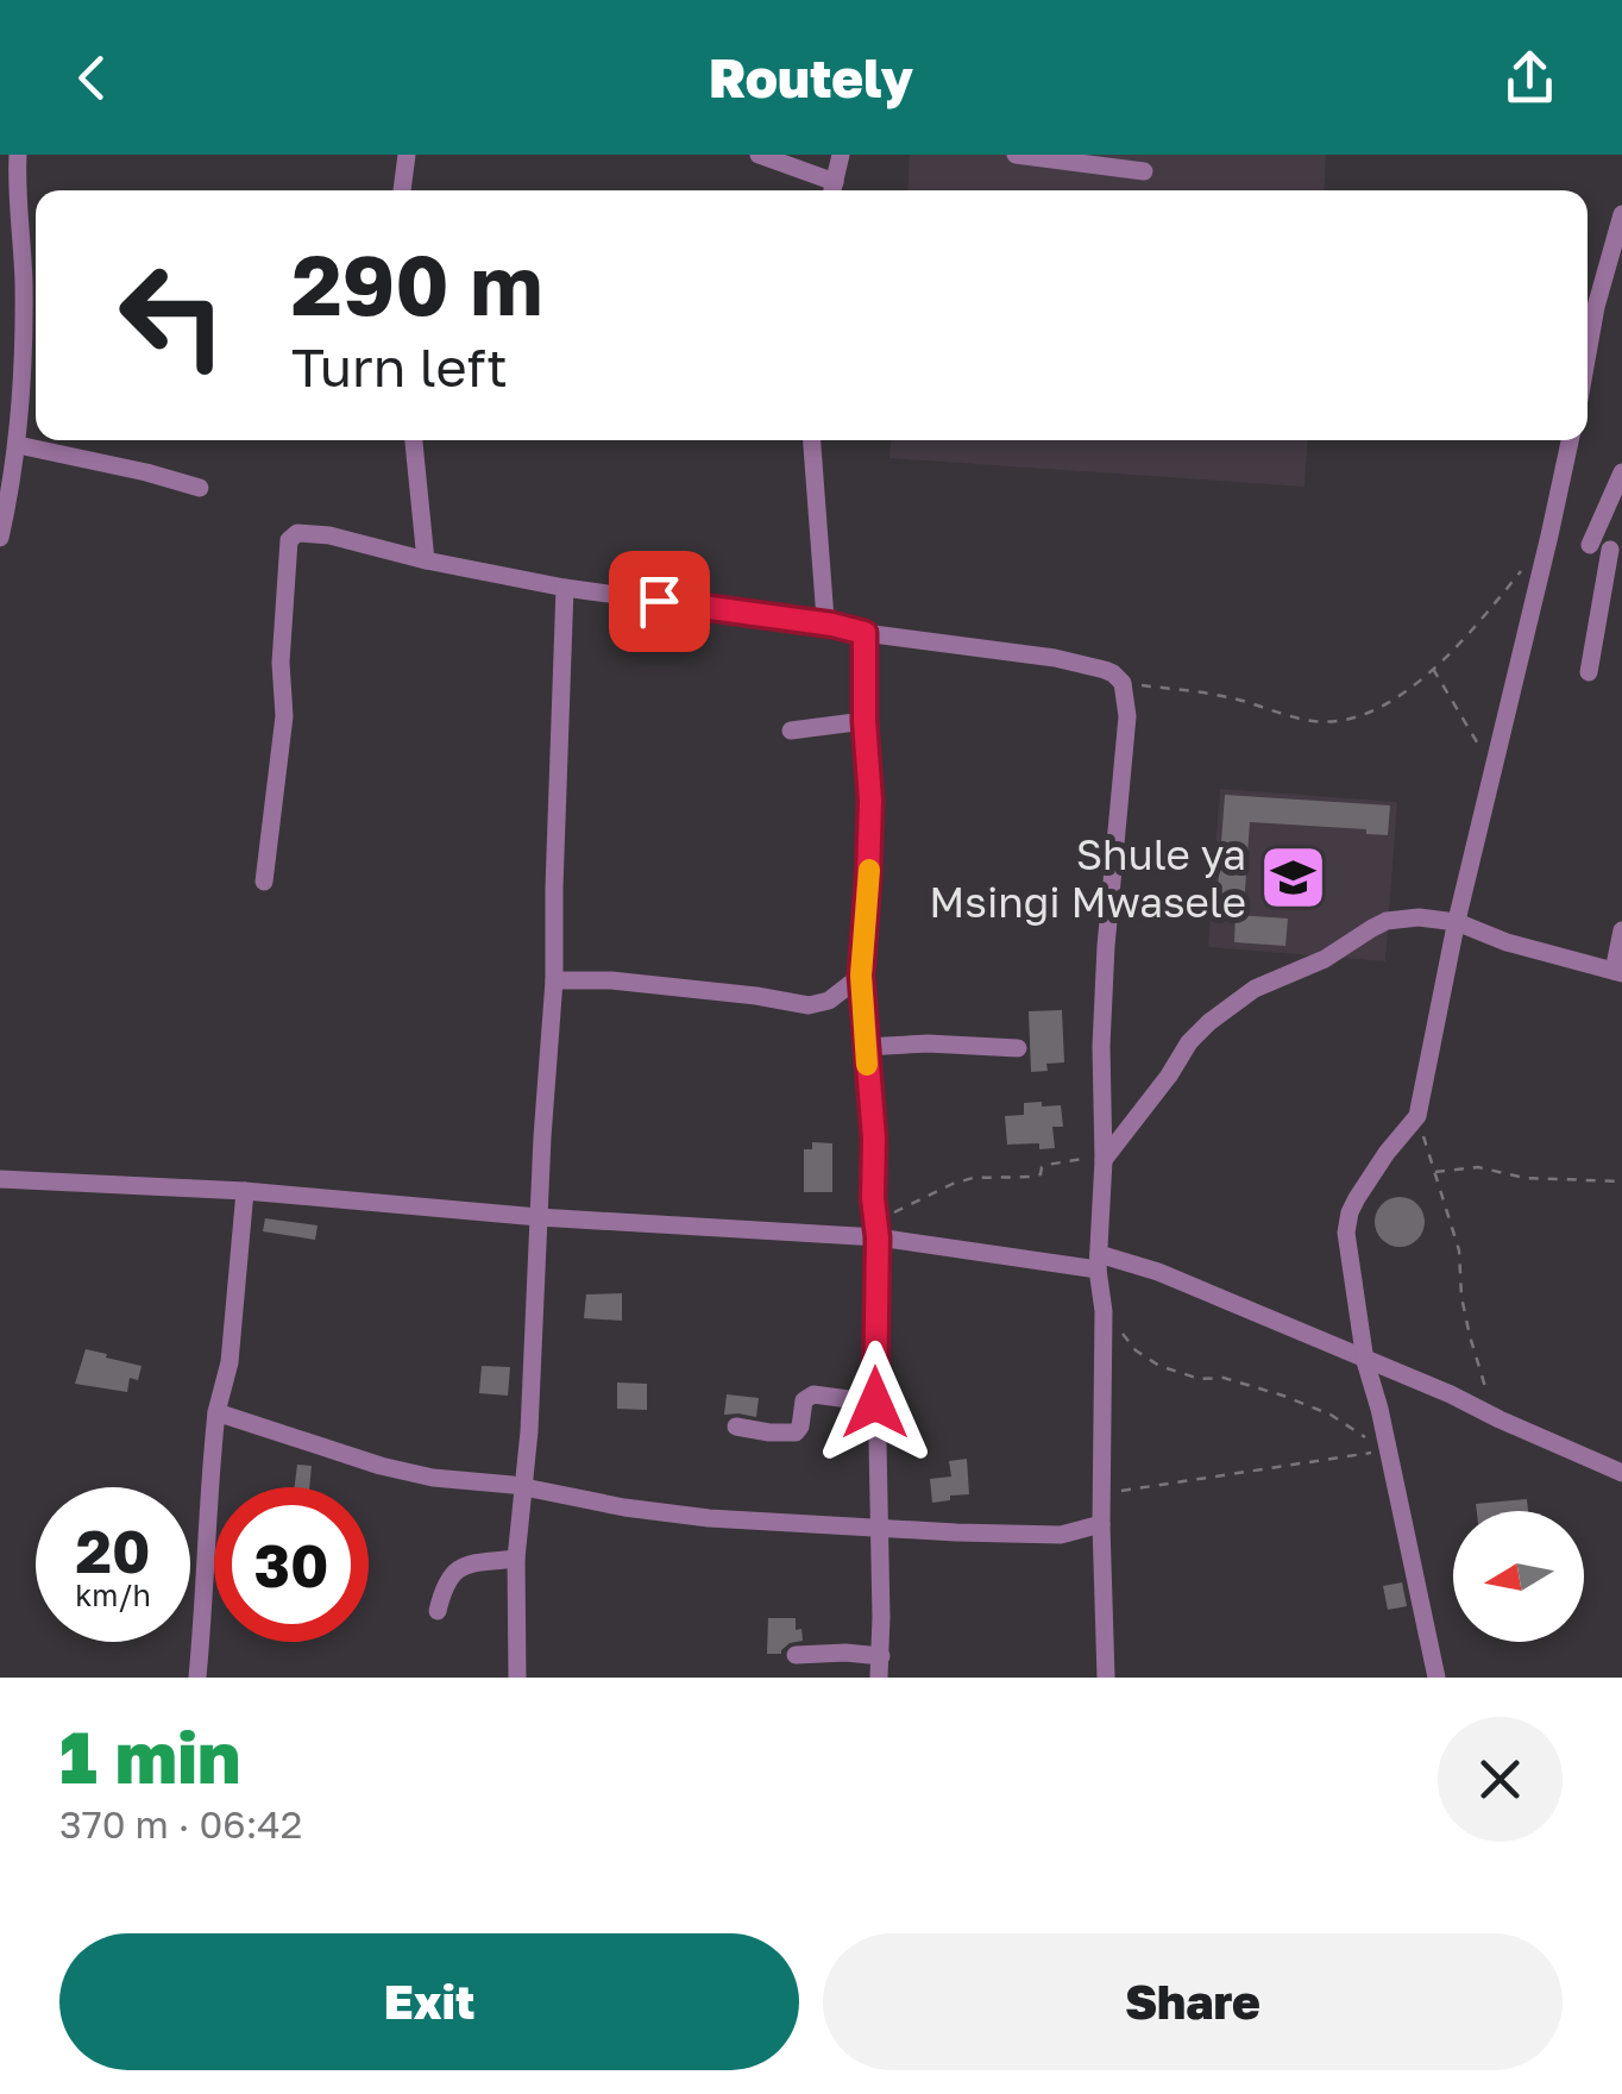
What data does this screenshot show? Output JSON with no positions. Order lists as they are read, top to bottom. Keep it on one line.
{"places":{"school or university":["Shule ya Msingi Mwasele"]},"north":"left","page":{"header":"Routely","turn":["290 m","Turn left"],"speed":"20 km/h","limit":"30","heading":["1 min","370 m · 06:42"],"buttons":["Exit","Share"]}}
